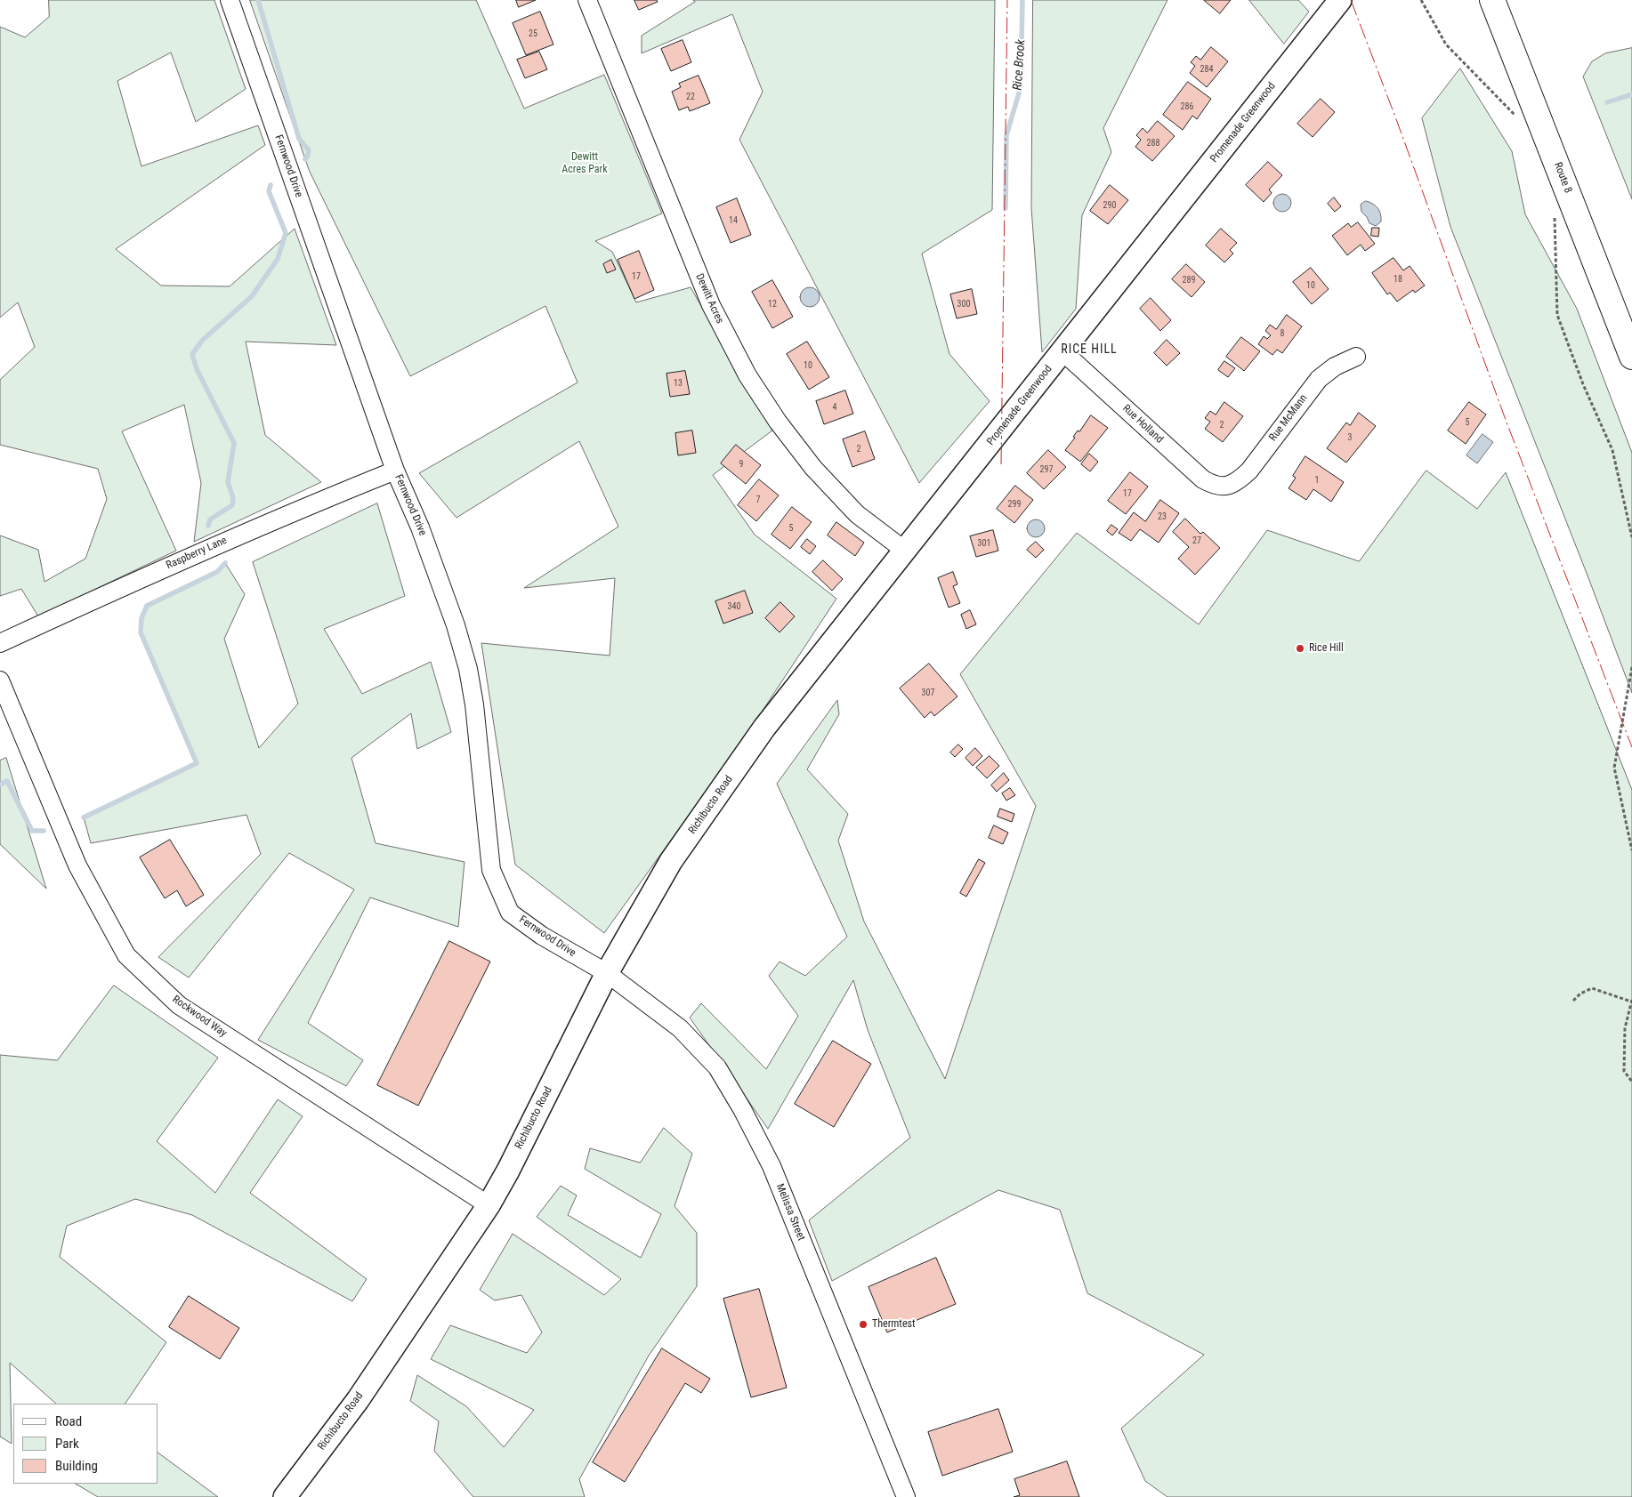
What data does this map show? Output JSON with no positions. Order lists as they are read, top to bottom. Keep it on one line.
{"streets":{"highway":["Route 8"],"main road":["Promenade Greenwood","Richibucto Road"],"street":["Fernwood Drive","Dewitt Acres","Rue McMann","Rue Holland","Raspberry Lane","Rockwood Way","Melissa Street"]},"crossings":[["Promenade Greenwood","Dewitt Acres"],["Promenade Greenwood","Rue Holland"],["Promenade Greenwood","Richibucto Road"],["Fernwood Drive","Raspberry Lane"],["Fernwood Drive","Richibucto Road"],["Fernwood Drive","Melissa Street"],["Rue McMann","Rue Holland"],["Richibucto Road","Rockwood Way"],["Richibucto Road","Melissa Street"]],"districts":["RICE HILL"],"water":["Rice Brook"],"parks":["Dewitt Acres Park"],"places":["Rice Hill","Thermtest"],"house_numbers":["25","284","22","286","288","290","14","17","18","289","10","12","300","8","10","13","4","5","2","3","2","9","297","1","17","7","299","23","5","27","301","340","307"],"legend":["Road","Park","Building"]}
